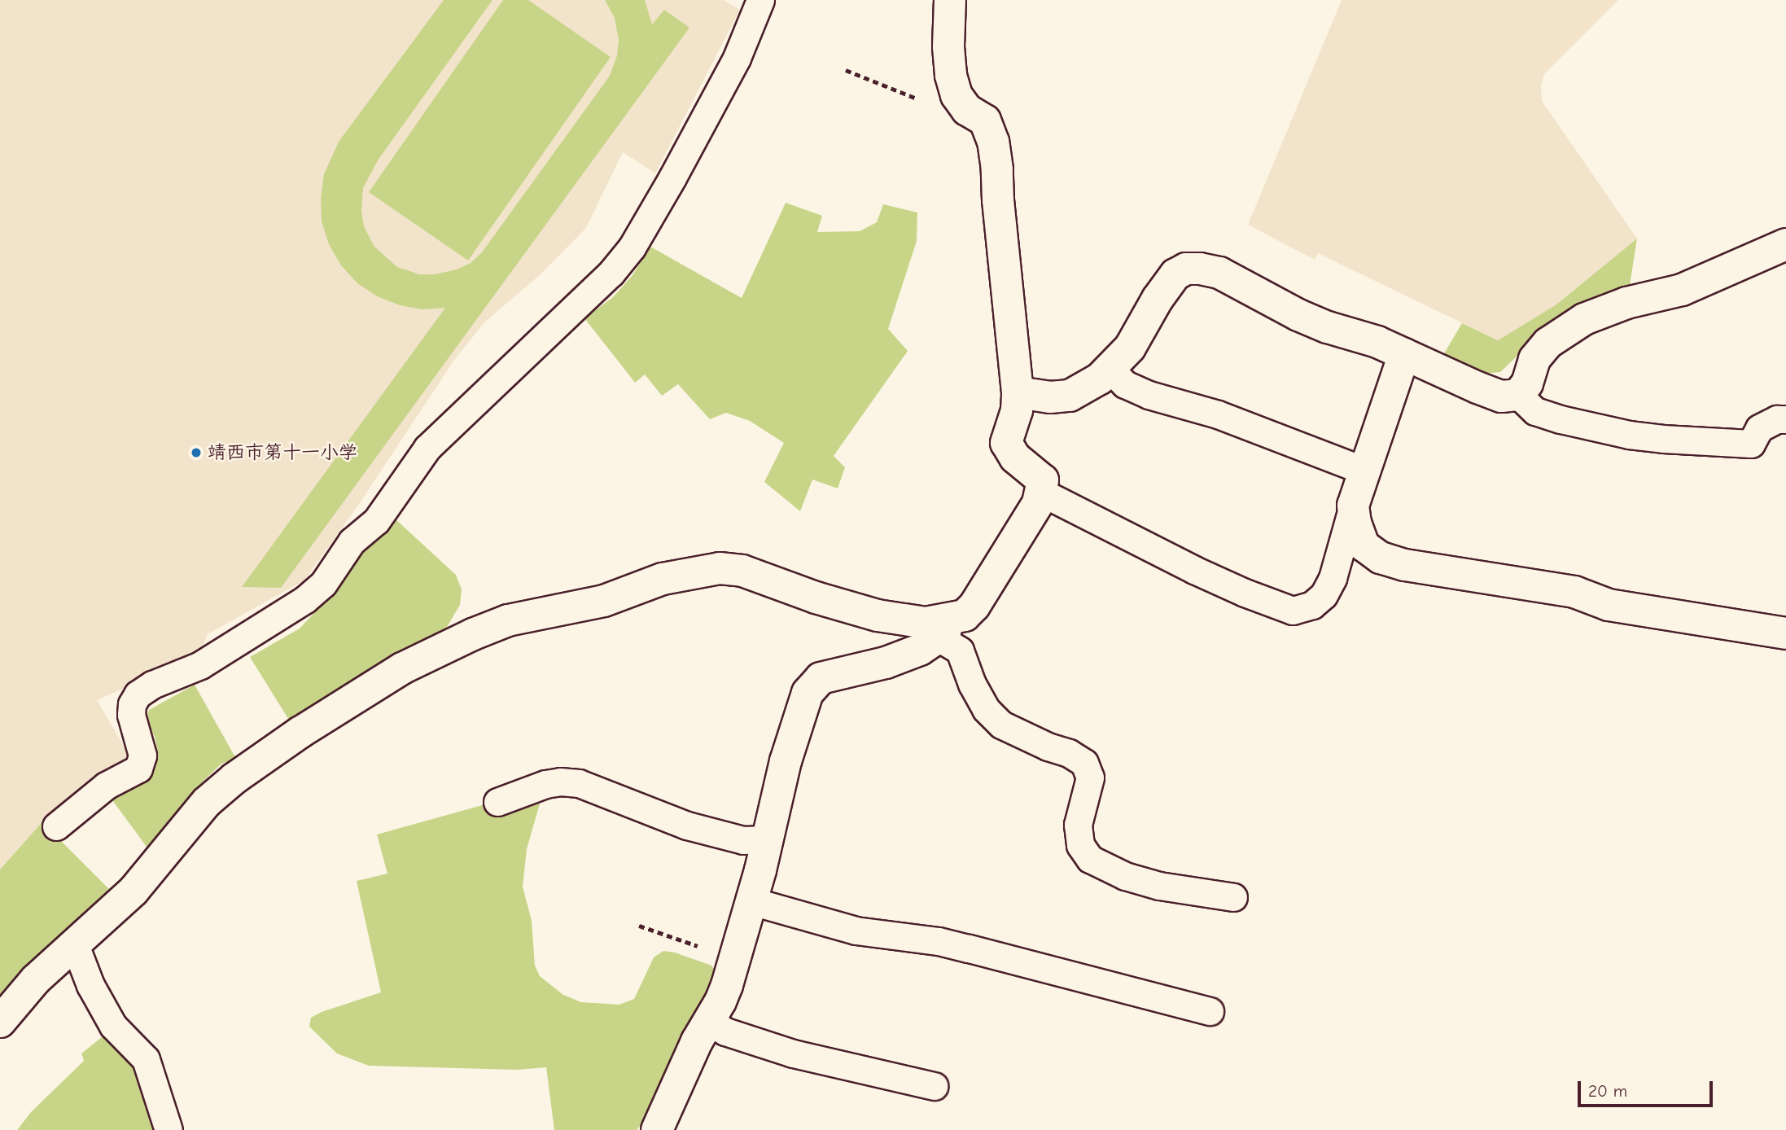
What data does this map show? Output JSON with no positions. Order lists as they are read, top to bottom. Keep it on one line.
{"places":["靖西市第十一小学"],"scale_bar":"20 m"}
